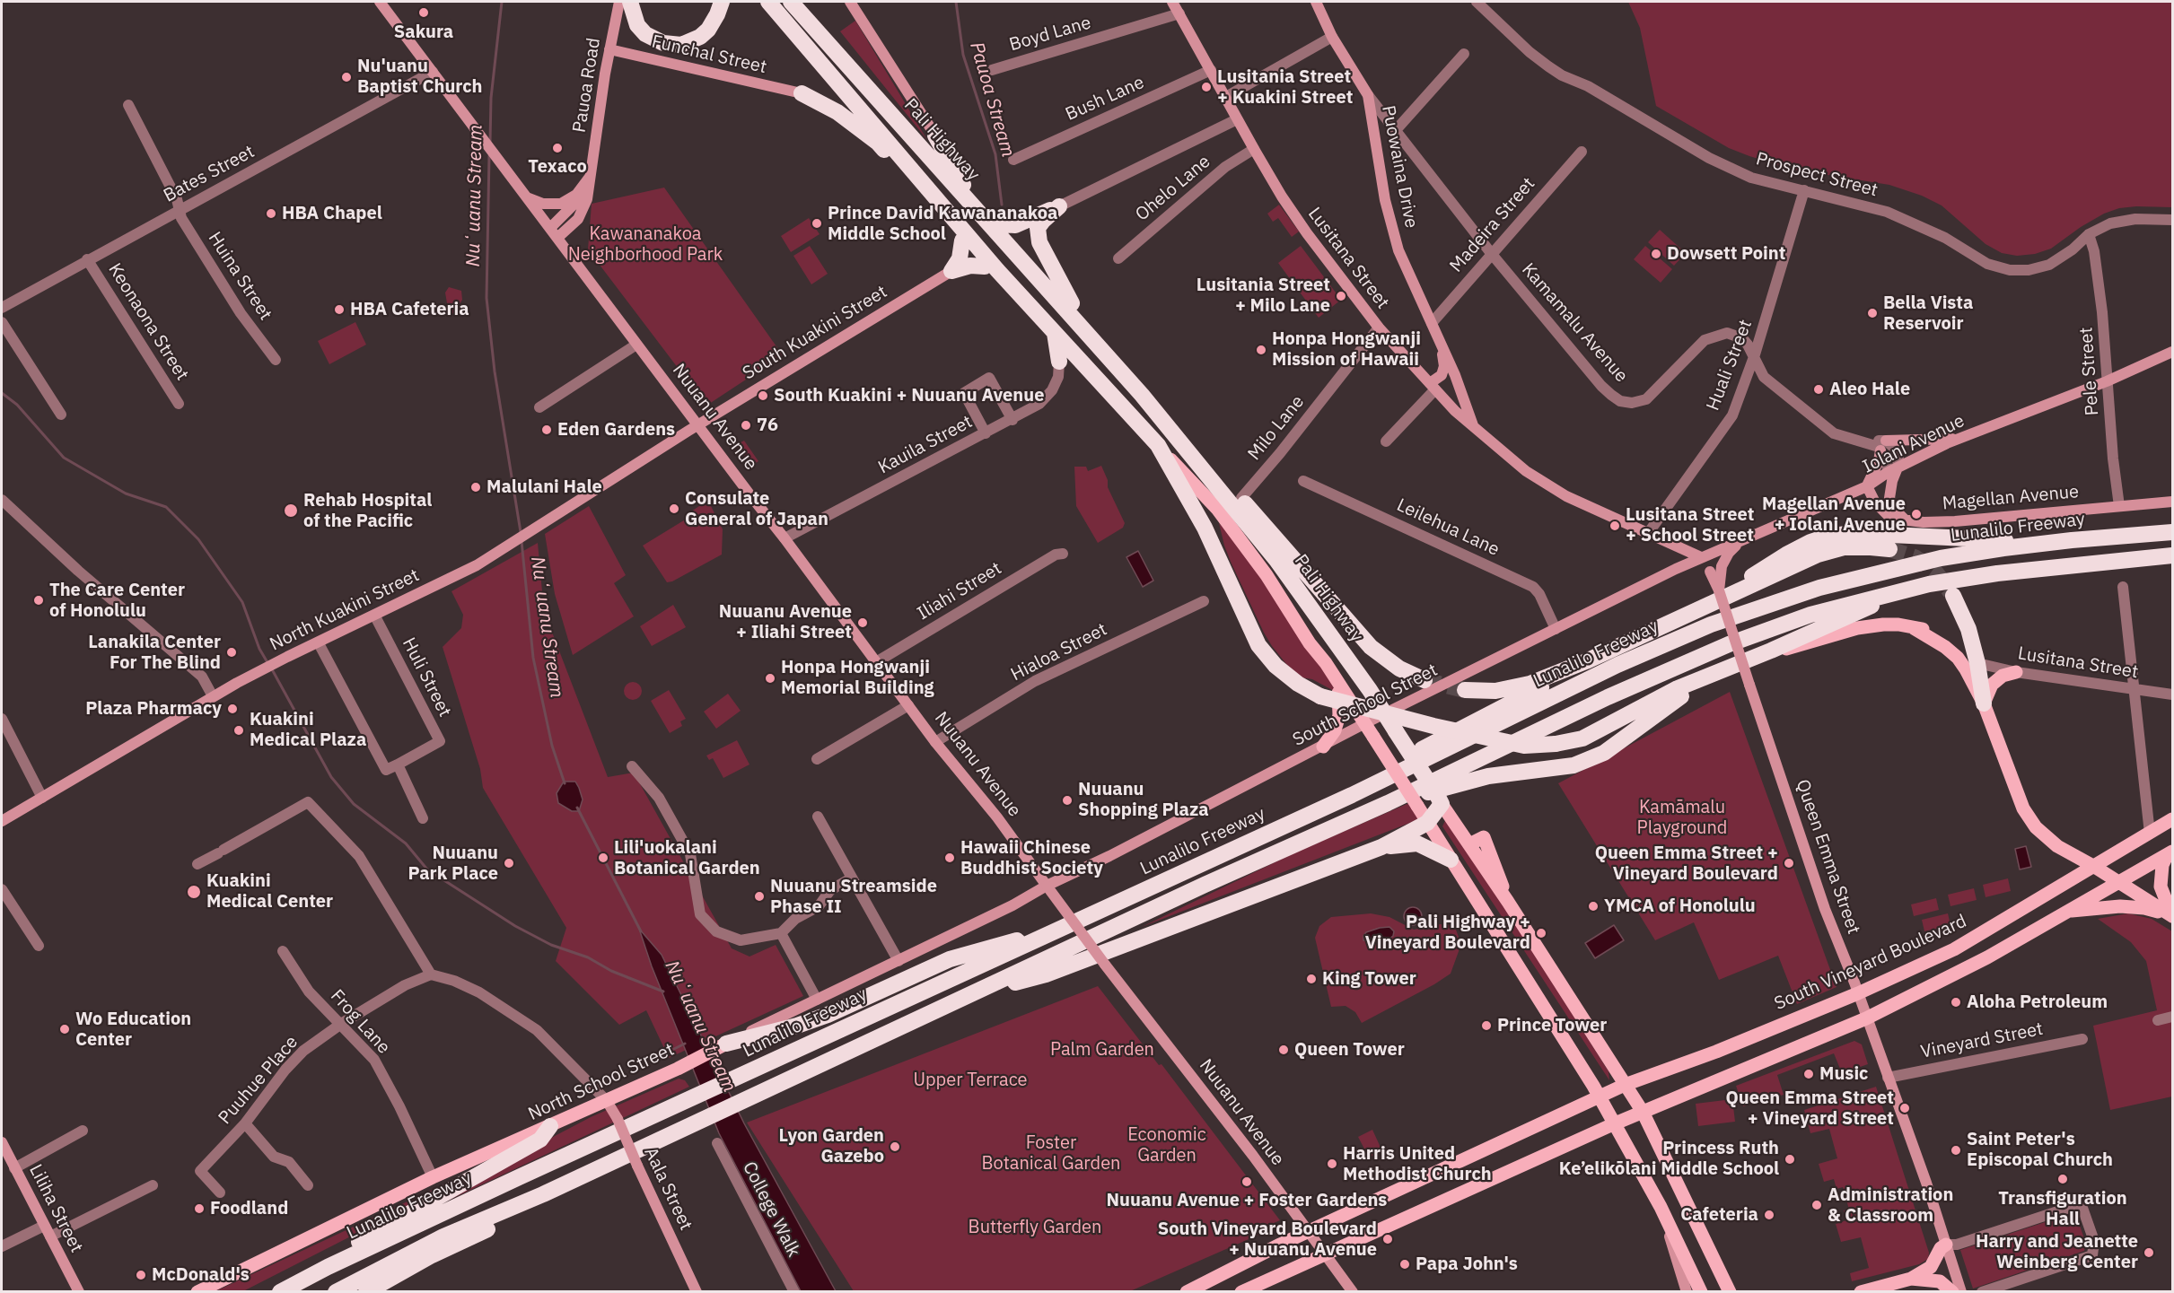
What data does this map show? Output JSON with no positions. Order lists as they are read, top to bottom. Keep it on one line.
{"streets":{"highway":["Pali Highway","Lunalilo Freeway"],"main road":["Funchal Street","Pauoa Road","Puowaina Drive","Lusitana Street","South Kuakini Street","Nuuanu Avenue","Iolani Avenue","Magellan Avenue","North Kuakini Street","South School Street","Queen Emma Street","South Vineyard Boulevard","North School Street","Aala Street","Liliha Street"],"street":["Boyd Lane","Bush Lane","Bates Street","Prospect Street","Ohelo Lane","Madeira Street","Huina Street","Keonaona Street","Kamamalu Avenue","Huali Street","Pele Street","Milo Lane","Kauila Street","Leilehua Lane","Iliahi Street","Hialoa Street","Huli Street","Frog Lane","Vineyard Street","Puuhue Place","College Walk"]},"crossings":[["Boyd Lane","Lusitana Street"],["Funchal Street","Pauoa Road"],["Pauoa Road","Nuuanu Avenue"],["Bush Lane","Lusitana Street"],["Pali Highway","South School Street"],["Pali Highway","South Vineyard Boulevard"],["Puowaina Drive","Madeira Street"],["Puowaina Drive","Lusitana Street"],["Puowaina Drive","Kamamalu Avenue"],["Bates Street","Huina Street"],["Bates Street","Keonaona Street"],["Bates Street","Nuuanu Avenue"],["Prospect Street","Huali Street"],["Prospect Street","Pele Street"],["Ohelo Lane","Lusitana Street"],["Madeira Street","Kamamalu Avenue"],["Lusitana Street","Huali Street"],["Lusitana Street","Milo Lane"],["Lusitana Street","Iolani Avenue"],["Lusitana Street","South School Street"],["Lusitana Street","Queen Emma Street"],["Kamamalu Avenue","Huali Street"],["South Kuakini Street","Nuuanu Avenue"],["South Kuakini Street","North Kuakini Street"],["Pele Street","Iolani Avenue"],["Pele Street","Magellan Avenue"],["Nuuanu Avenue","Kauila Street"],["Nuuanu Avenue","Iliahi Street"],["Nuuanu Avenue","North Kuakini Street"],["Nuuanu Avenue","Hialoa Street"],["Nuuanu Avenue","South School Street"],["Nuuanu Avenue","South Vineyard Boulevard"],["Nuuanu Avenue","North School Street"],["Iolani Avenue","Magellan Avenue"],["Iolani Avenue","South School Street"],["Iolani Avenue","Queen Emma Street"],["Leilehua Lane","South School Street"],["North Kuakini Street","Huli Street"],["South School Street","Queen Emma Street"],["South School Street","North School Street"],["Queen Emma Street","South Vineyard Boulevard"],["Queen Emma Street","Vineyard Street"],["Frog Lane","Puuhue Place"],["Frog Lane","North School Street"],["North School Street","Aala Street"]],"water":["Pauoa Stream","Nuʻuanu Stream"],"parks":["Kawananakoa Neighborhood Park","Kamāmalu Playground","Palm Garden","Upper Terrace","Economic Garden","Foster Botanical Garden","Butterfly Garden"],"places":["Sakura","Nu'uanu Baptist Church","Lusitania Street + Kuakini Street","Texaco","HBA Chapel","Prince David Kawananakoa Middle School","Dowsett Point","Lusitania Street + Milo Lane","HBA Cafeteria","Bella Vista Reservoir","Honpa Hongwanji Mission of Hawaii","Aleo Hale","South Kuakini + Nuuanu Avenue","76","Eden Gardens","Malulani Hale","Consulate General of Japan","Rehab Hospital of the Pacific","Magellan Avenue + Iolani Avenue","Lusitana Street + School Street","The Care Center of Honolulu","Nuuanu Avenue + Iliahi Street","Lanakila Center For The Blind","Honpa Hongwanji Memorial Building","Plaza Pharmacy","Kuakini Medical Plaza","Nuuanu Shopping Plaza","Lili'uokalani Botanical Garden","Hawaii Chinese Buddhist Society","Nuuanu Park Place","Queen Emma Street + Vineyard Boulevard","Kuakini Medical Center","Nuuanu Streamside Phase II","YMCA of Honolulu","Pali Highway + Vineyard Boulevard","King Tower","Aloha Petroleum","Prince Tower","Wo Education Center","Queen Tower","Music","Queen Emma Street + Vineyard Street","Lyon Garden Gazebo","Saint Peter's Episcopal Church","Princess Ruth Ke’elikōlani Middle School","Harris United Methodist Church","Transfiguration Hall","Nuuanu Avenue + Foster Gardens","Administration & Classroom","Foodland","Cafeteria","South Vineyard Boulevard + Nuuanu Avenue","Harry and Jeanette Weinberg Center","Papa John's","McDonald's"]}
